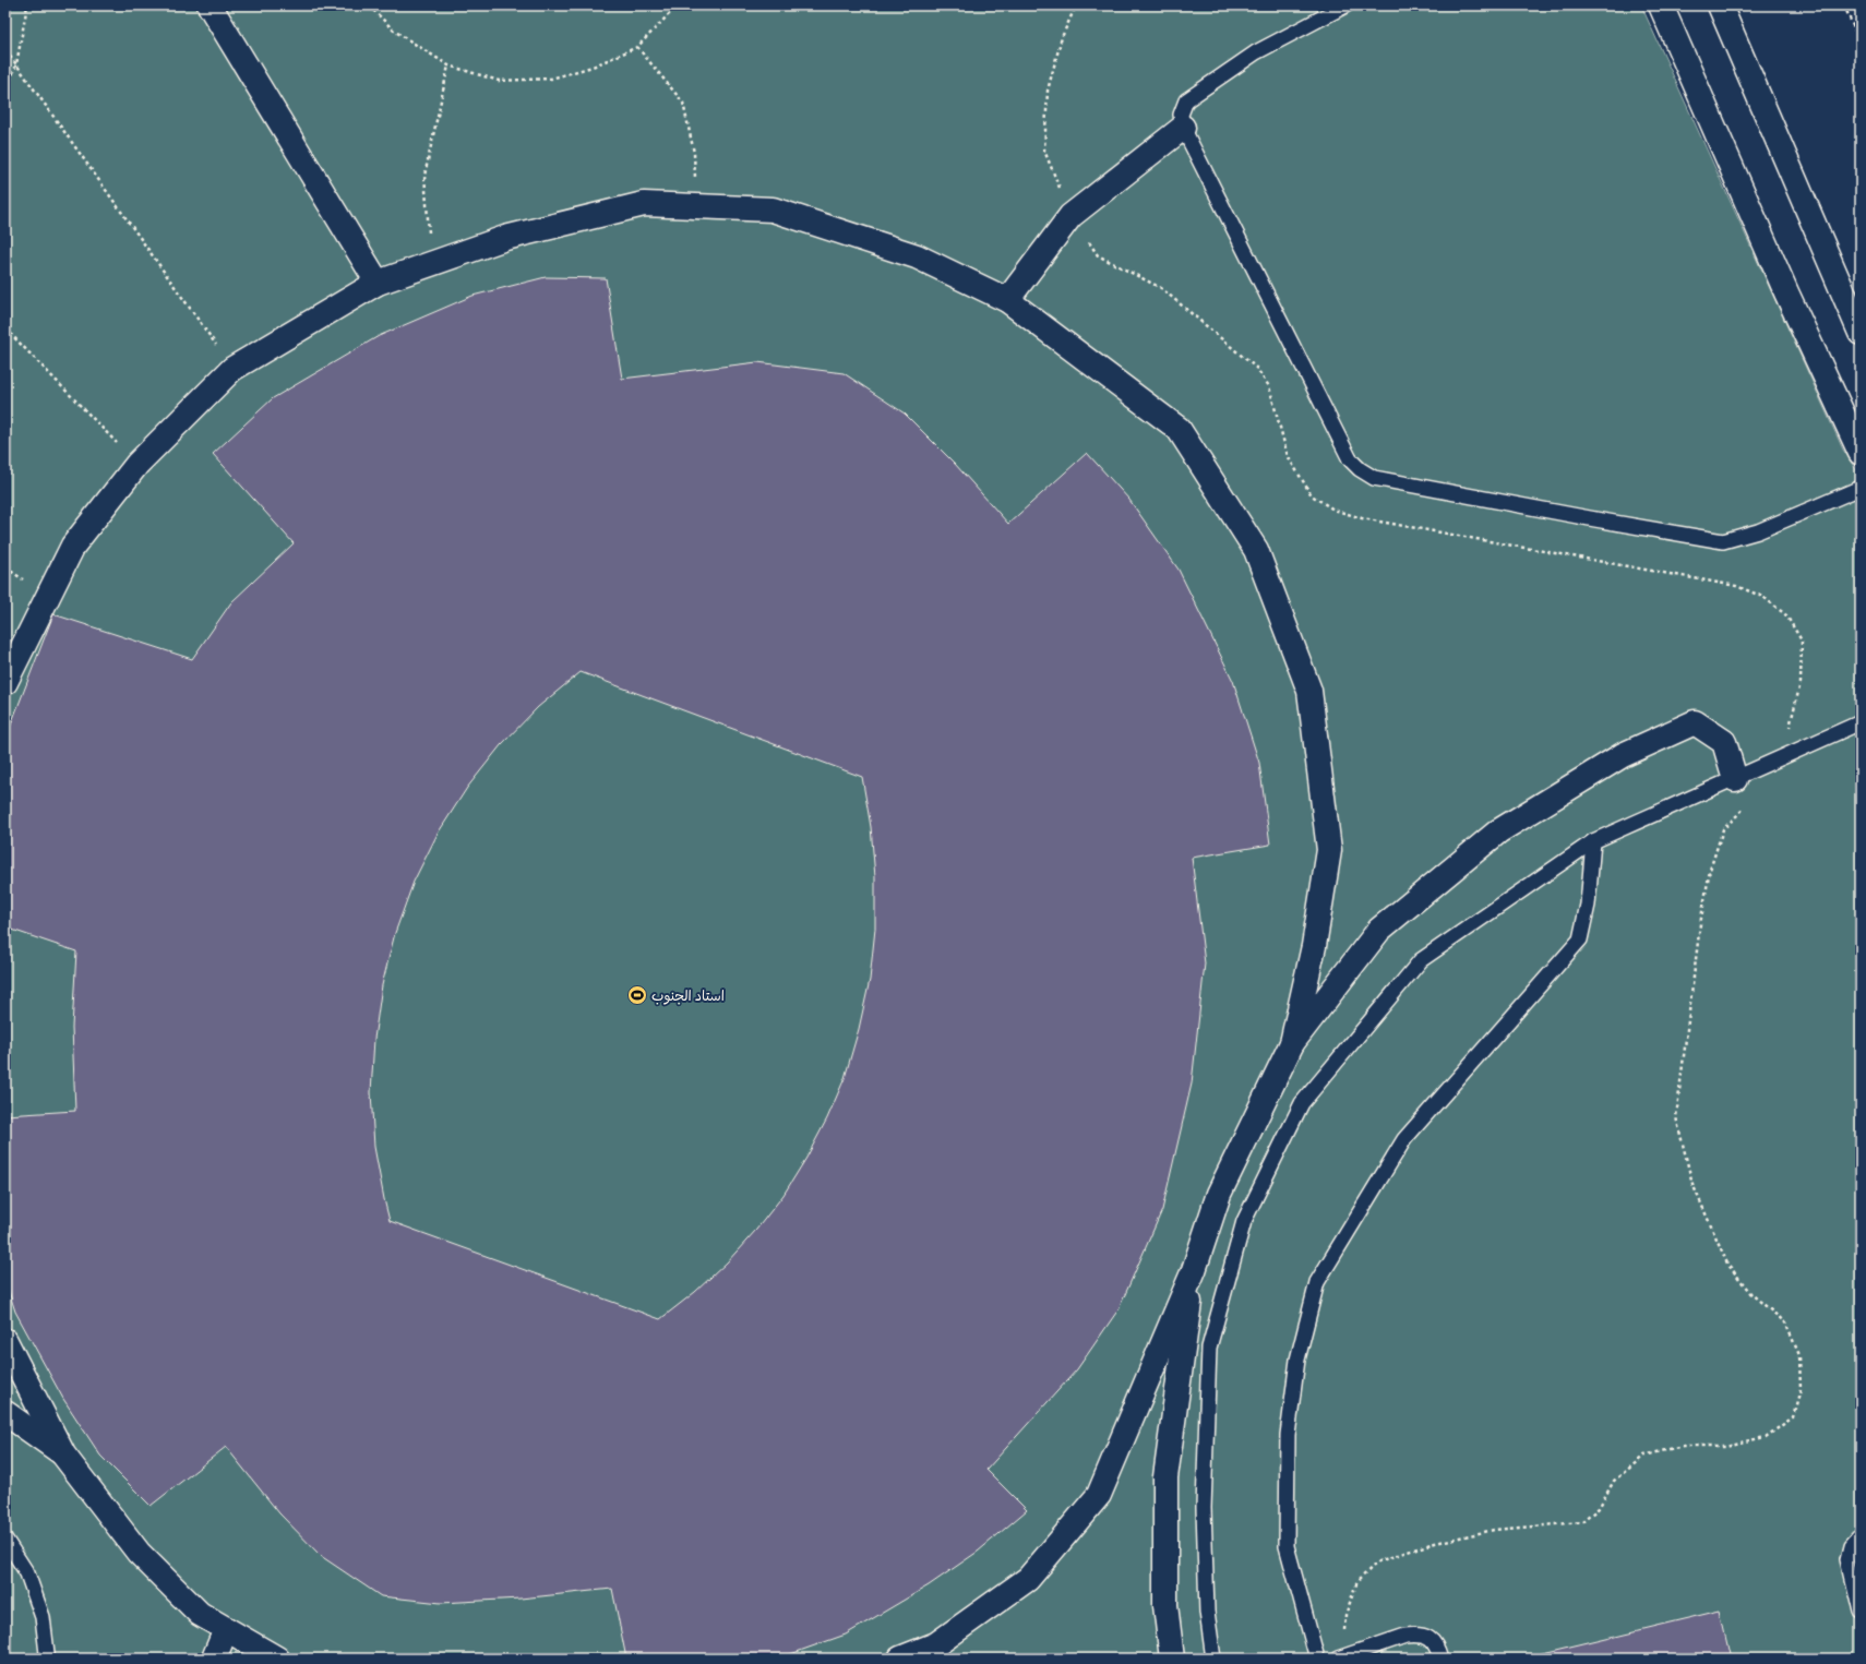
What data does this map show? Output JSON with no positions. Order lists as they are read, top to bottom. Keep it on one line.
{"places":{"sports":["استاد الجنوب"]}}
